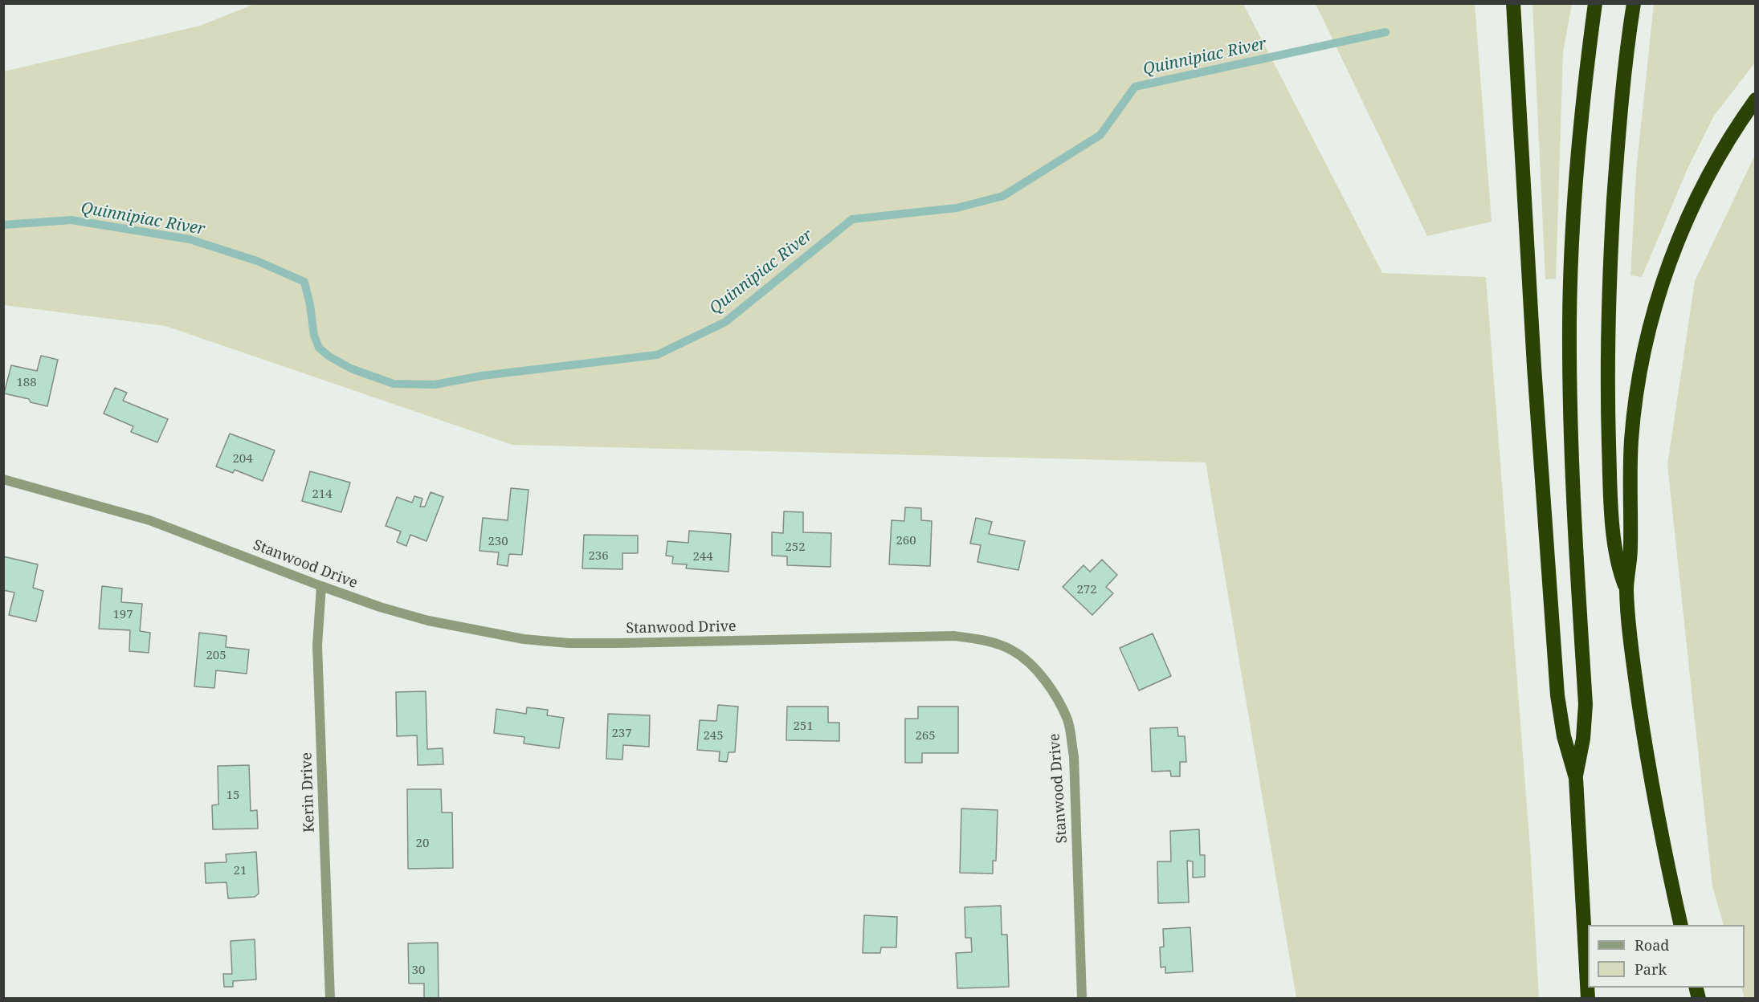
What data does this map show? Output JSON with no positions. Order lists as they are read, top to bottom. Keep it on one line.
{"streets":{"street":["Stanwood Drive","Kerin Drive"]},"crossings":[["Stanwood Drive","Kerin Drive"]],"water":["Quinnipiac River"],"house_numbers":["188","204","214","260","230","252","236","244","272","197","205","251","237","245","265","15","20","21","30"],"legend":["Road","Park"]}
